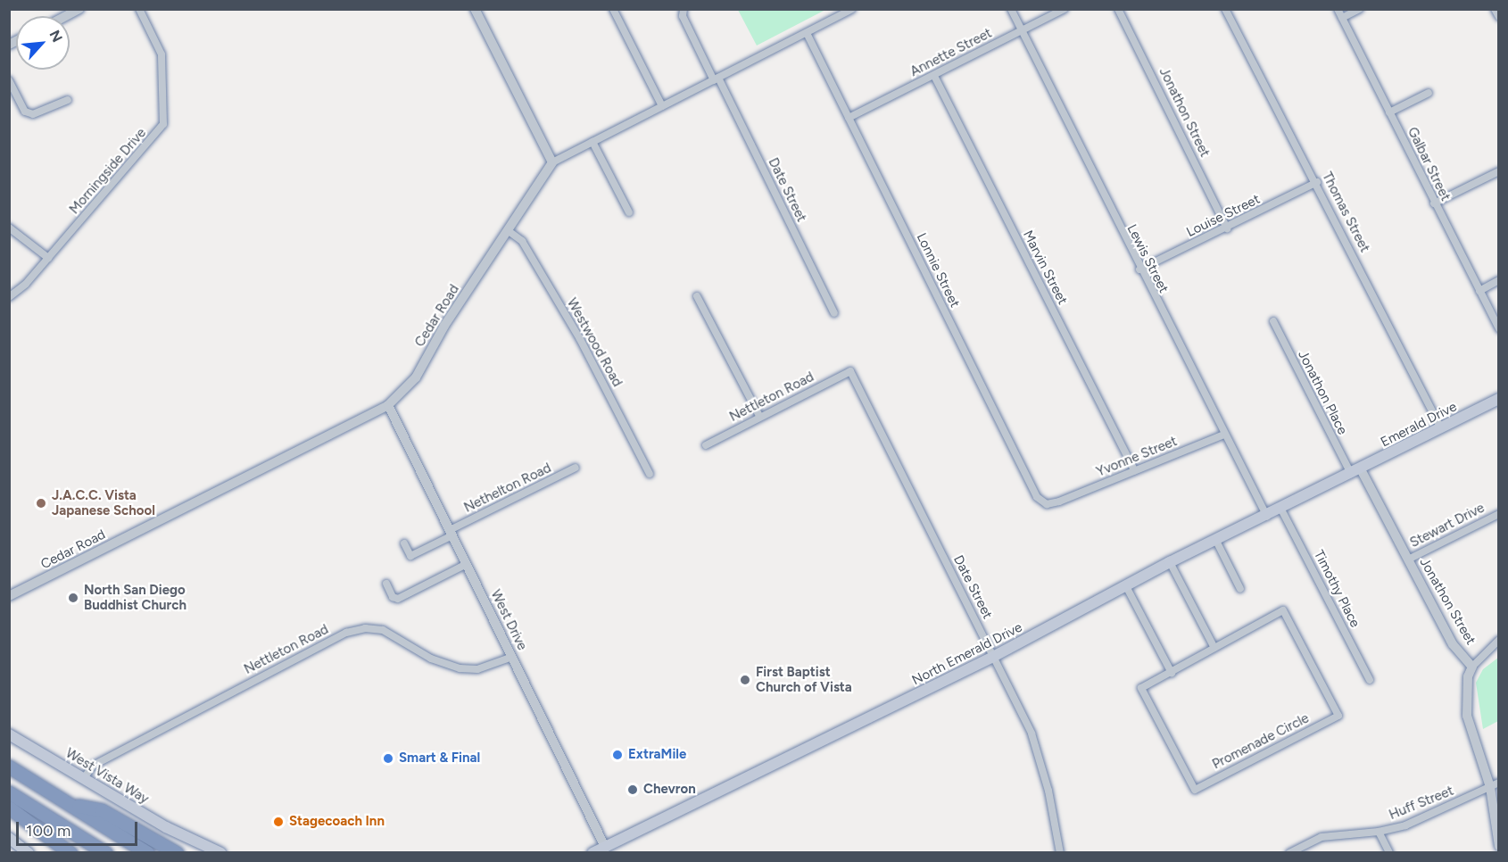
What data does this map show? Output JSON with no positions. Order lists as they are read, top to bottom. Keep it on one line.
{"streets":{"main road":["Emerald Drive","North Emerald Drive","West Vista Way"],"street":["Annette Street","Jonathon Street","Galbar Street","Morningside Drive","Date Street","Thomas Street","Louise Street","Lewis Street","Marvin Street","Lonnie Street","Cedar Road","Westwood Road","Jonathon Place","Nettleton Road","Yvonne Street","Nethelton Road","Stewart Drive","Timothy Place","West Drive","Promenade Circle","Huff Street"]},"crossings":[["Annette Street","Lewis Street"],["Annette Street","Marvin Street"],["Annette Street","Lonnie Street"],["Jonathon Street","Louise Street"],["Jonathon Street","Jonathon Place"],["Jonathon Street","Emerald Drive"],["Jonathon Street","Stewart Drive"],["Jonathon Street","North Emerald Drive"],["Jonathon Street","Huff Street"],["Date Street","Nettleton Road"],["Date Street","North Emerald Drive"],["Thomas Street","Louise Street"],["Thomas Street","Emerald Drive"],["Louise Street","Lewis Street"],["Lewis Street","Yvonne Street"],["Lewis Street","North Emerald Drive"],["Marvin Street","Yvonne Street"],["Lonnie Street","Yvonne Street"],["Cedar Road","Westwood Road"],["Cedar Road","West Drive"],["Jonathon Place","Emerald Drive"],["Jonathon Place","North Emerald Drive"],["Nettleton Road","West Drive"],["Nettleton Road","West Vista Way"],["Emerald Drive","North Emerald Drive"],["Nethelton Road","West Drive"],["Timothy Place","North Emerald Drive"],["West Drive","North Emerald Drive"]],"places":["J.A.C.C. Vista Japanese School","North San Diego Buddhist Church","First Baptist Church of Vista","ExtraMile","Smart & Final","Chevron","Stagecoach Inn"],"scale_bar":"100 m","north":"top right"}
